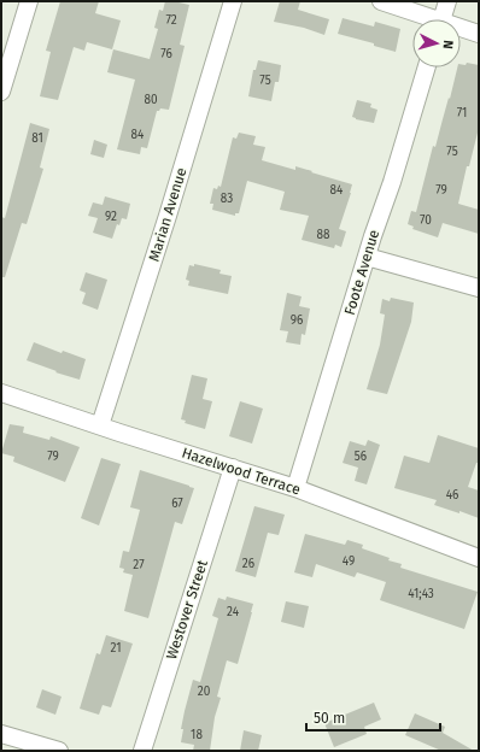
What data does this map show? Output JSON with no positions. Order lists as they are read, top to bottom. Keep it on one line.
{"streets":{"street":["Marian Avenue","Foote Avenue","Hazelwood Terrace","Westover Street"]},"crossings":[["Marian Avenue","Hazelwood Terrace"],["Foote Avenue","Hazelwood Terrace"],["Hazelwood Terrace","Westover Street"]],"house_numbers":["72","76","75","80","71","84","81","75","84","79","83","92","70","88","96","79","56","46","67","49","26","27","41;43","24","21","20","18"],"scale_bar":"50 m","north":"right"}
